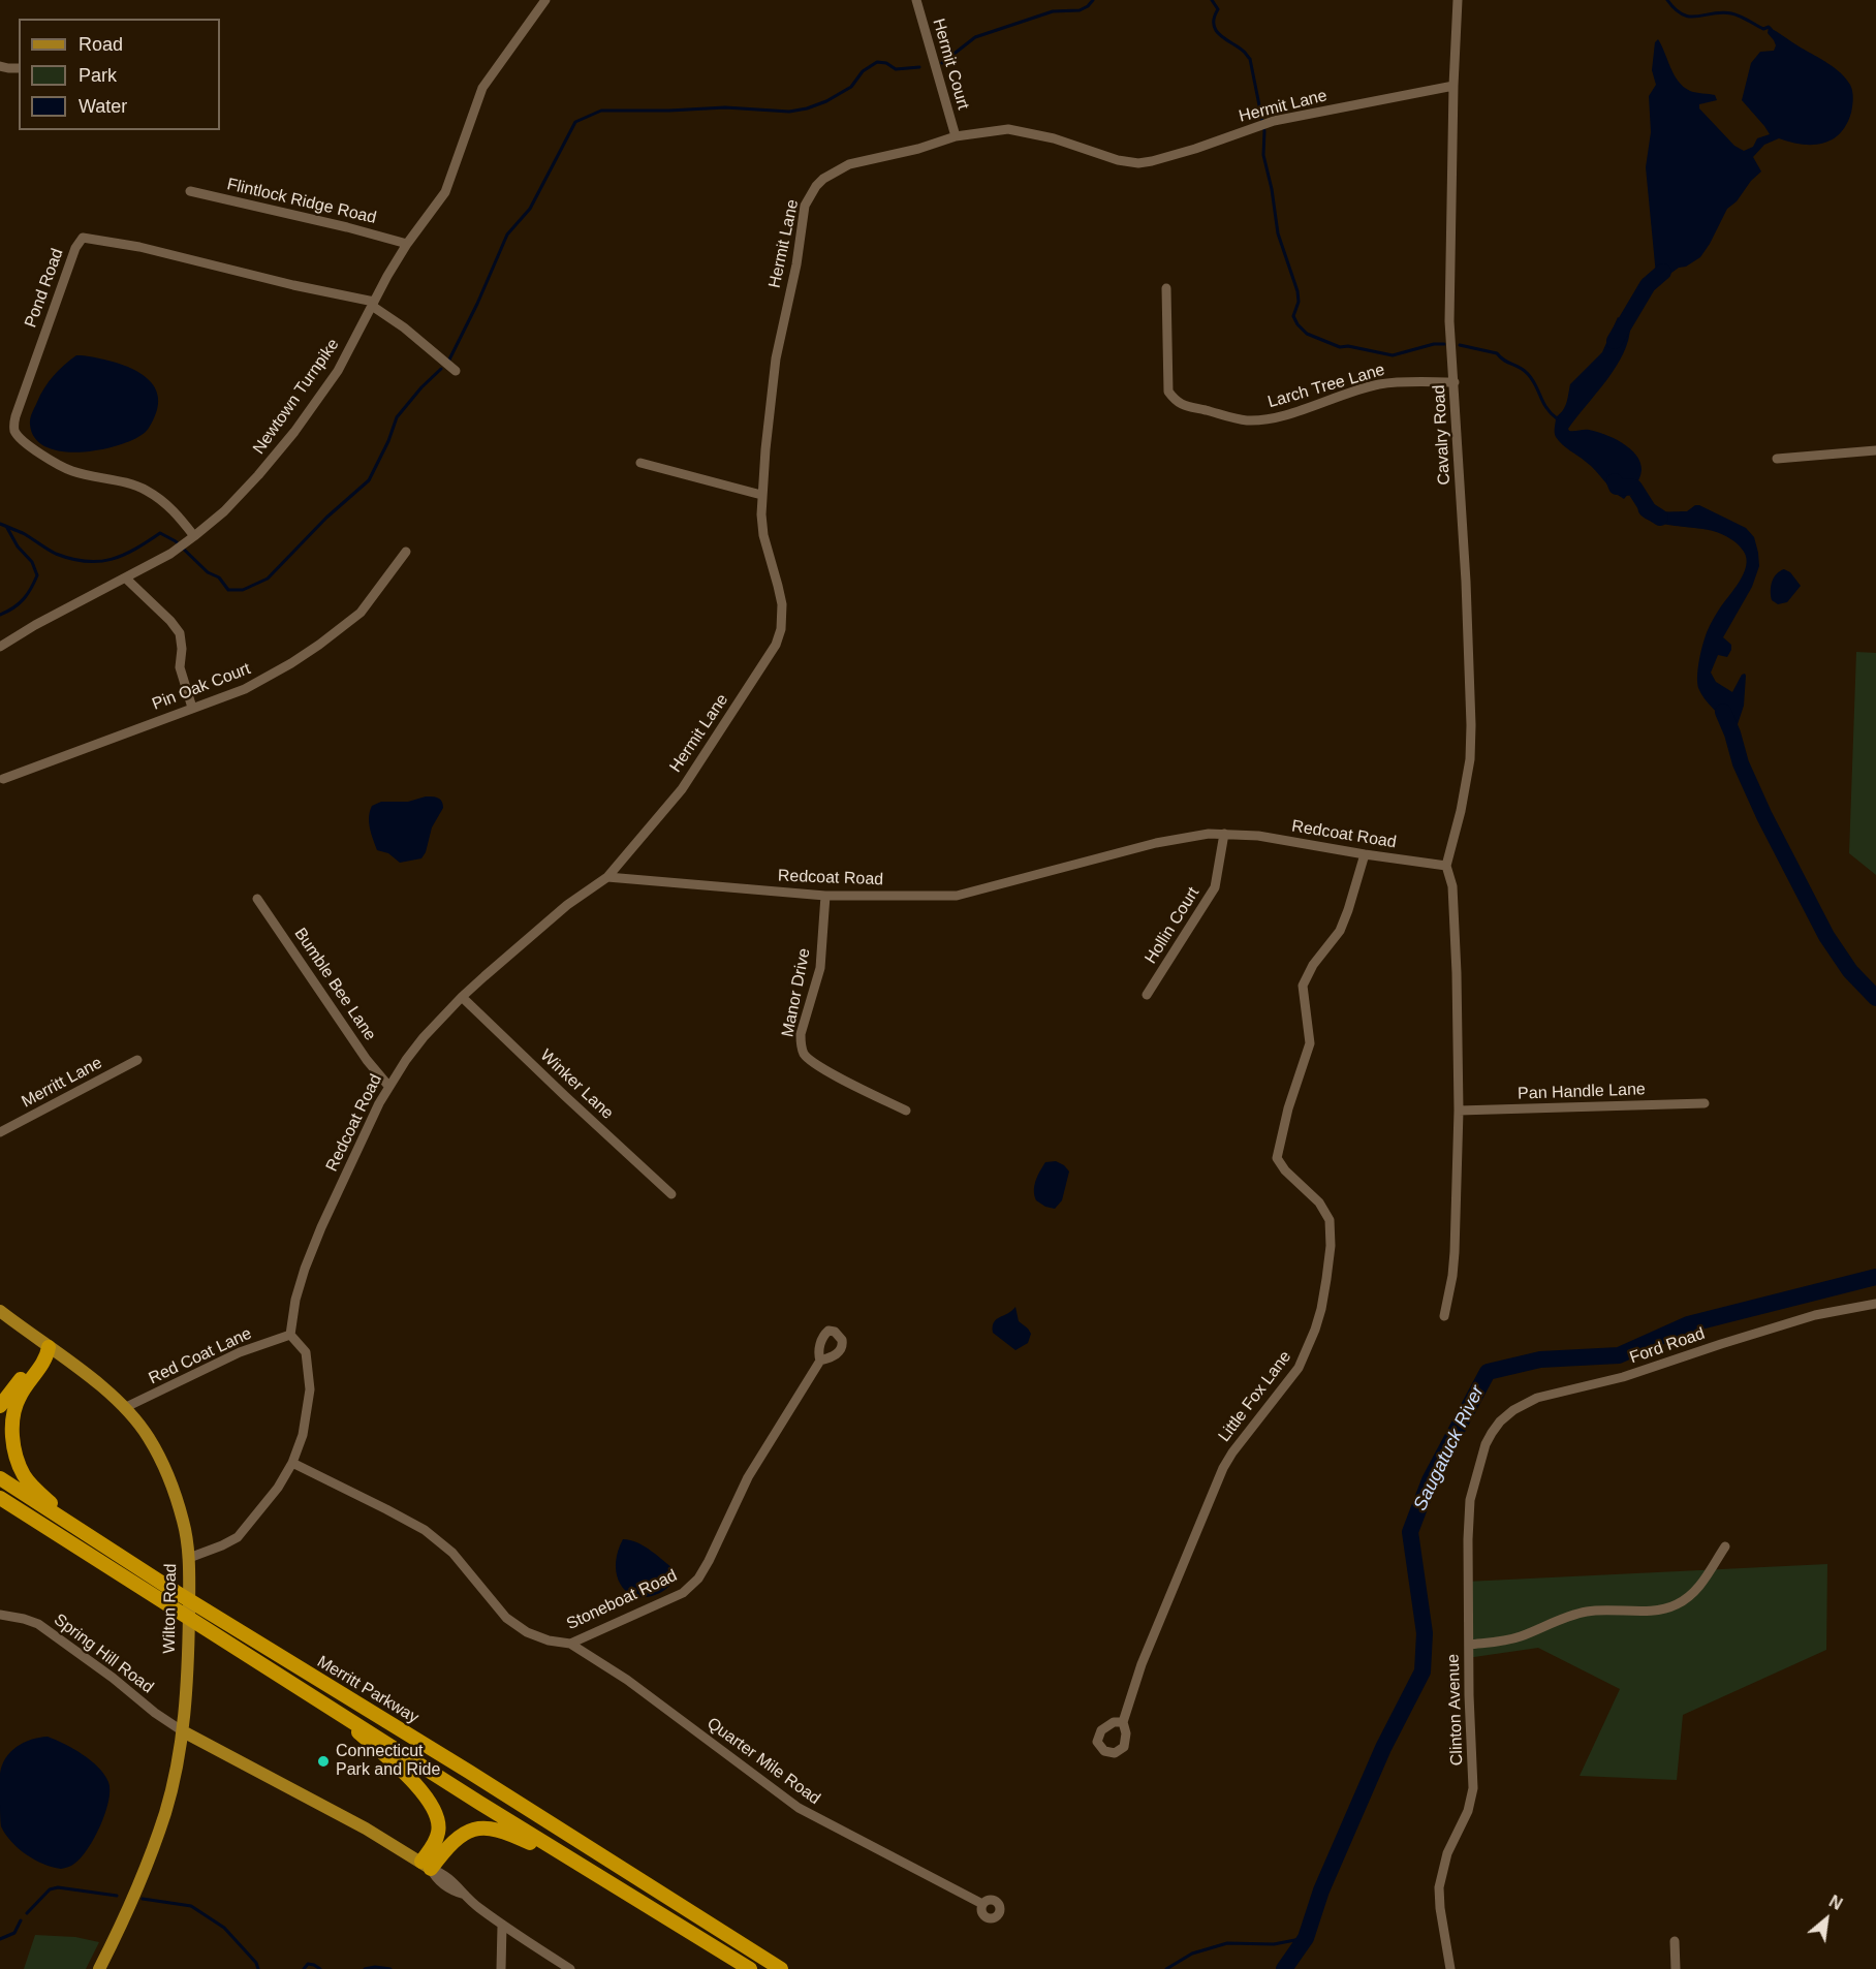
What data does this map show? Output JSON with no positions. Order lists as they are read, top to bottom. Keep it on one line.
{"streets":{"highway":["Merritt Parkway"],"main road":["Wilton Road"],"street":["Hermit Court","Hermit Lane","Flintlock Ridge Road","Pond Road","Larch Tree Lane","Newtown Turnpike","Cavalry Road","Pin Oak Court","Redcoat Road","Hollin Court","Bumble Bee Lane","Manor Drive","Merritt Lane","Winker Lane","Pan Handle Lane","Ford Road","Red Coat Lane","Little Fox Lane","Stoneboat Road","Spring Hill Road","Clinton Avenue","Quarter Mile Road"]},"crossings":[["Hermit Court","Hermit Lane"],["Hermit Lane","Cavalry Road"],["Hermit Lane","Redcoat Road"],["Flintlock Ridge Road","Newtown Turnpike"],["Pond Road","Newtown Turnpike"],["Larch Tree Lane","Cavalry Road"],["Cavalry Road","Redcoat Road"],["Redcoat Road","Hollin Court"],["Redcoat Road","Bumble Bee Lane"],["Redcoat Road","Manor Drive"],["Redcoat Road","Winker Lane"],["Redcoat Road","Red Coat Lane"],["Redcoat Road","Little Fox Lane"],["Ford Road","Clinton Avenue"],["Red Coat Lane","Wilton Road"],["Stoneboat Road","Quarter Mile Road"],["Wilton Road","Spring Hill Road"]],"water":["Saugatuck River"],"places":["Connecticut Park and Ride"],"legend":["Road","Park","Water"],"north":"top right"}
